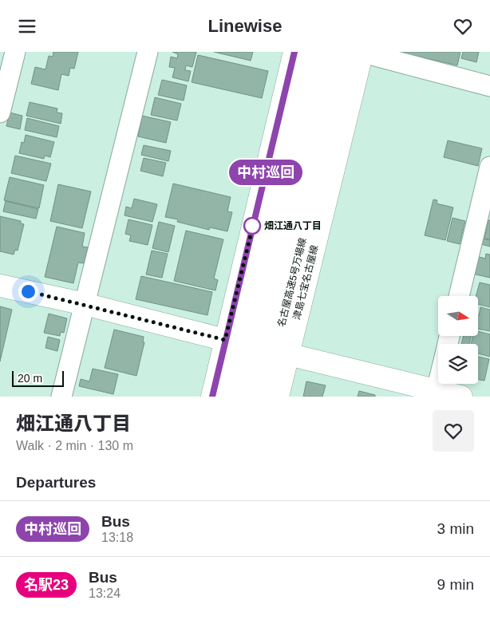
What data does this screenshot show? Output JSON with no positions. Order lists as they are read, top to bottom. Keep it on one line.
{"streets":{"main road":["名古屋高速5号万場線","津島七宝名古屋線"]},"crossings":[["名古屋高速5号万場線","津島七宝名古屋線"]],"places":["畑江通八丁目"],"lines":["bus line 中村巡回"],"scale_bar":"20 m","north":"right","page":{"header":"Linewise","on_map":"中村巡回","scale":"20 m","heading":[["畑江通八丁目","Walk · 2 min · 130 m"],"Departures"],"list":[{"mark":"中村巡回","name":"Bus","note":"13:18","value":"3 min"},{"mark":"名駅23","name":"Bus","note":"13:24","value":"9 min"}]}}
